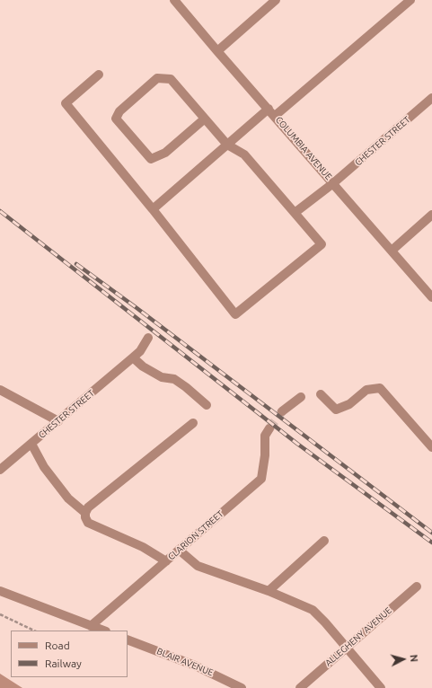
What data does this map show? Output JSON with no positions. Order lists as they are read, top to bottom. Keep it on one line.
{"streets":{"street":["CHESTER STREET","COLUMBIA AVENUE","CLARION STREET","ALLEGHENY AVENUE","BLAIR AVENUE"]},"crossings":[["CHESTER STREET","COLUMBIA AVENUE"]],"legend":["Road","Railway"],"north":"right"}
